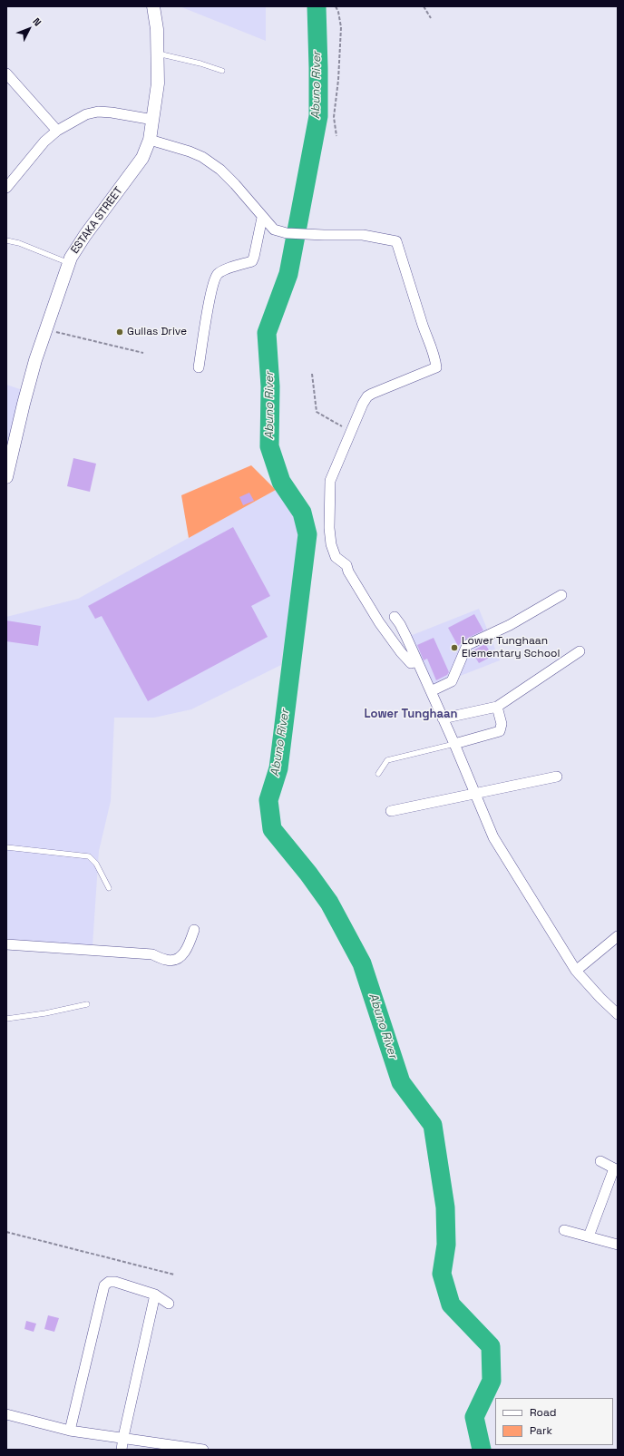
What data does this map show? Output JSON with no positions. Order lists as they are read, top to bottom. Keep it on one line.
{"streets":{"street":["ESTAKA STREET"]},"districts":["Lower Tunghaan"],"water":["Abuno River"],"places":["Gullas Drive","Lower Tunghaan Elementary School"],"legend":["Road","Park"],"north":"top right"}
